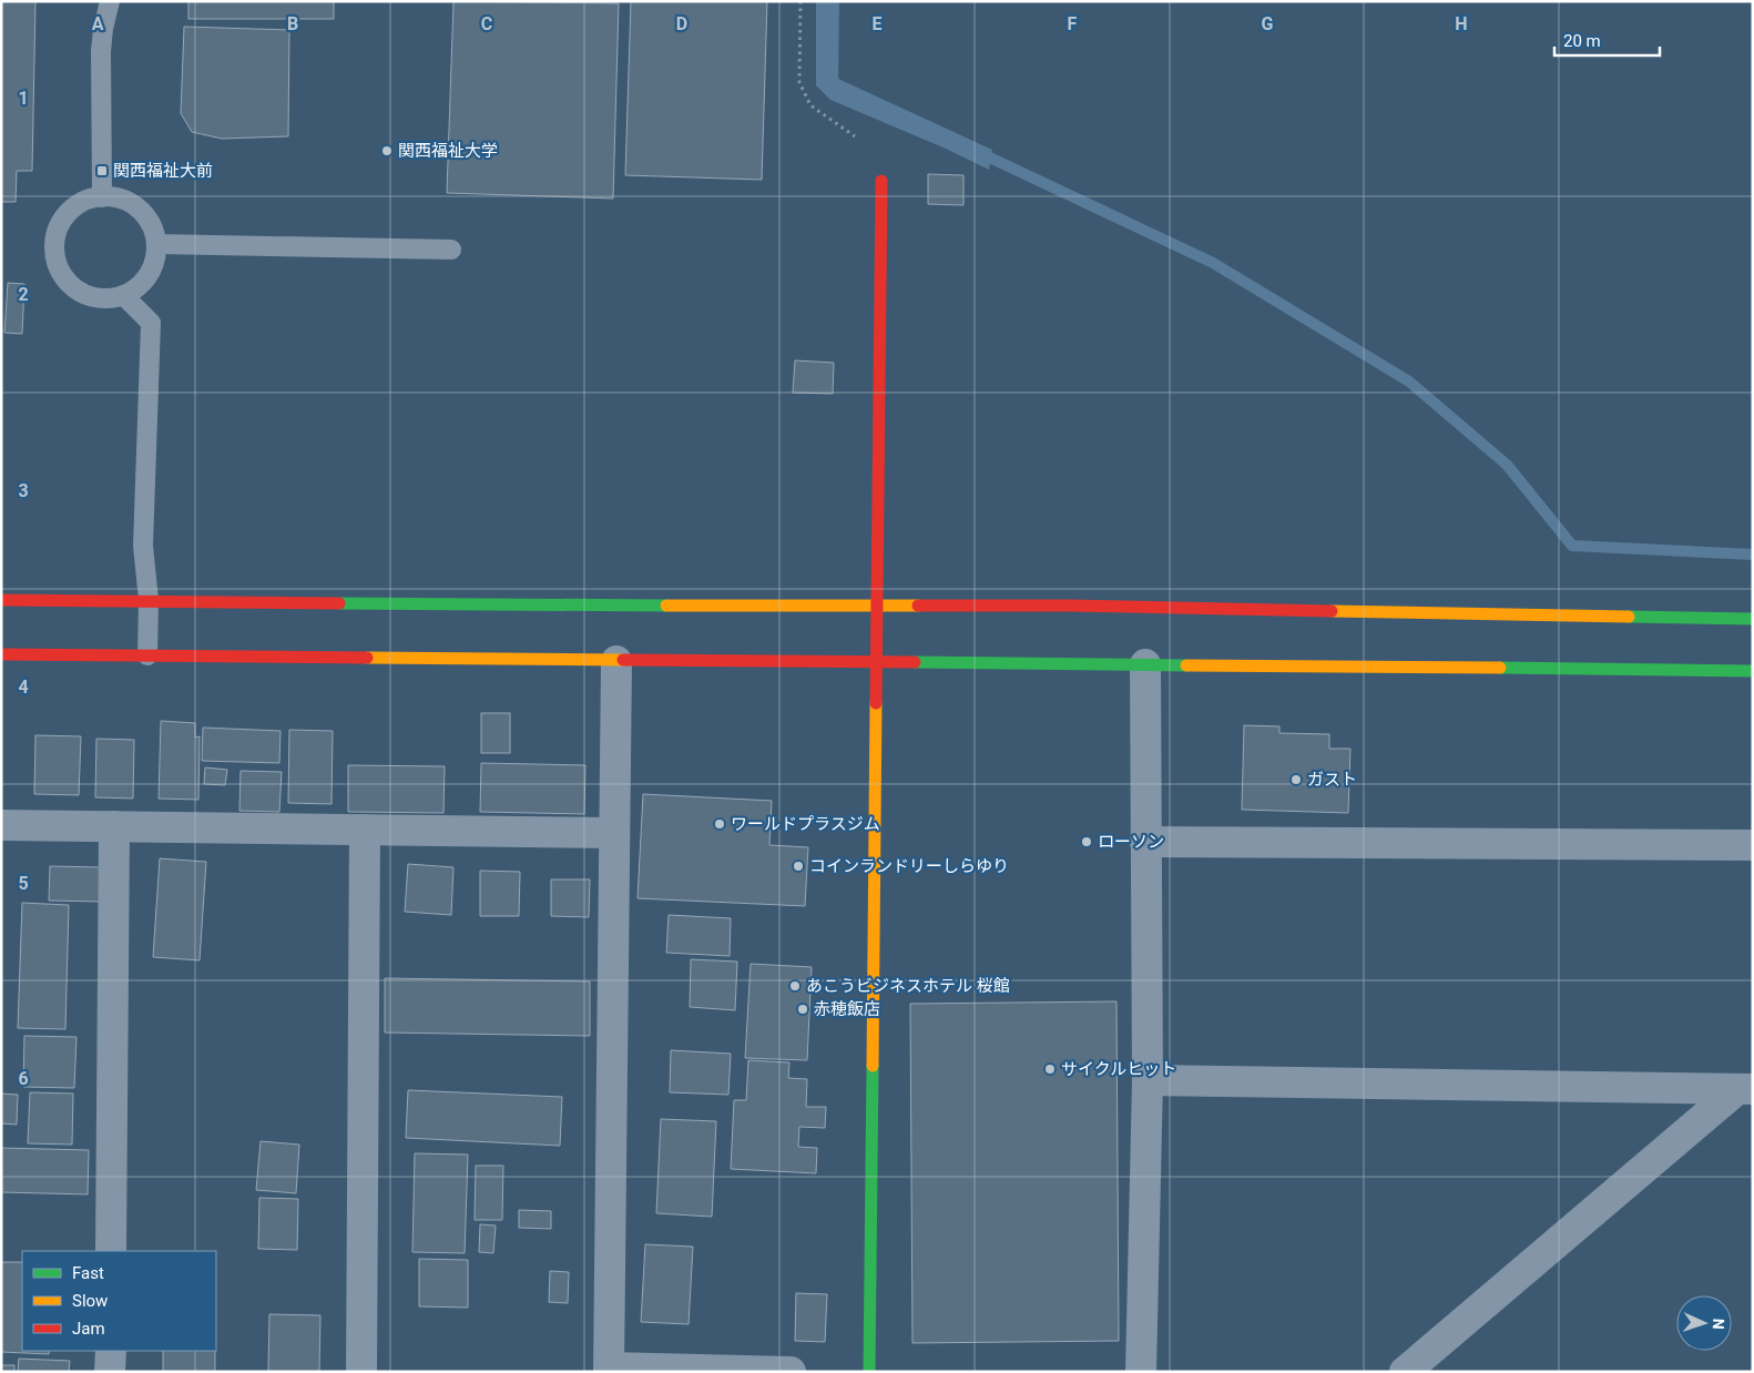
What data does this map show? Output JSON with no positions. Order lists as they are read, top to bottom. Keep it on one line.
{"places":{"other":["関西福祉大学","ガスト","ワールドプラスジム","ローソン","コインランドリーしらゆり","あこうビジネスホテル 桜館","赤穂飯店","サイクルヒット"],"transit":["関西福祉大前"]},"legend":["Fast","Slow","Jam"],"scale_bar":"20 m","north":"right","grid":{"columns":["A","B","C","D","E","F","G","H"],"rows":["1","2","3","4","5","6"]}}
